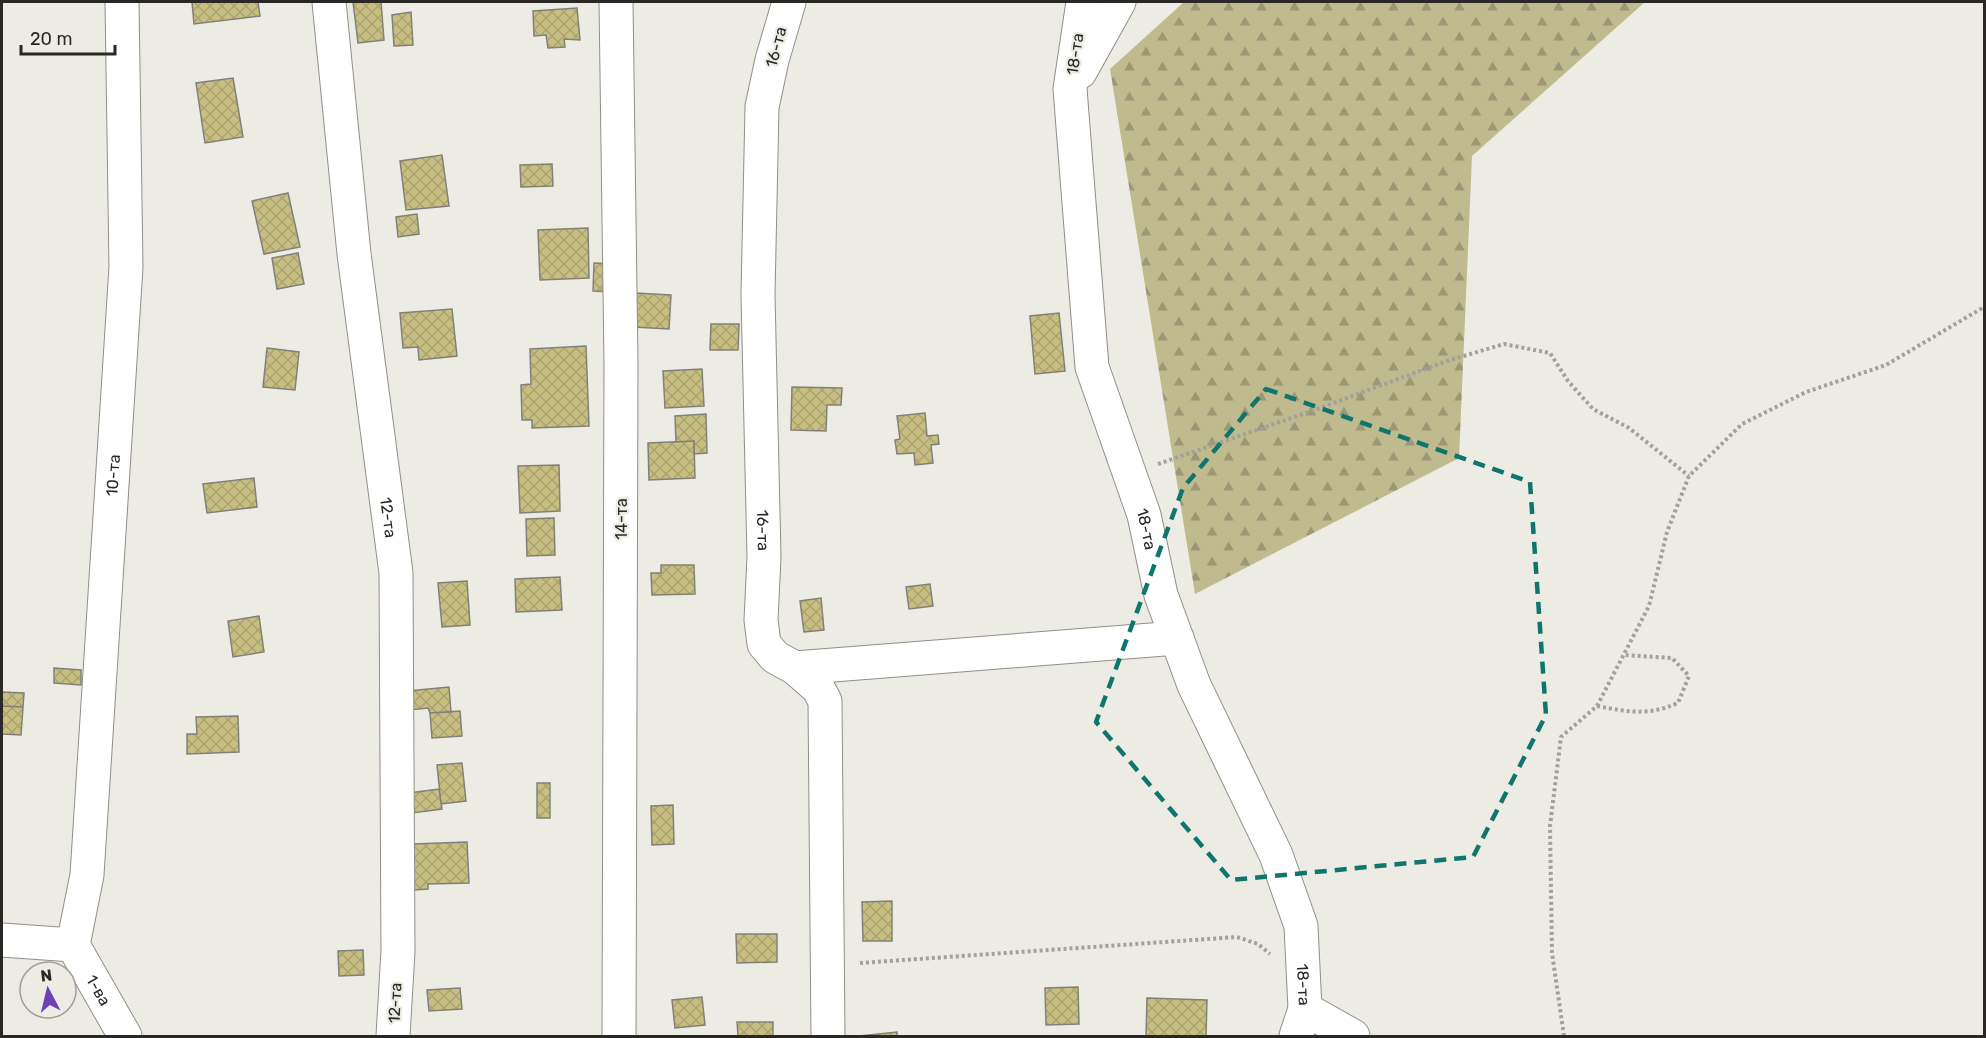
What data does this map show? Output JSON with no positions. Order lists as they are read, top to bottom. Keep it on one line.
{"streets":{"street":["16-та","18-та","10-та","12-та","14-та","1-ва"]},"crossings":[["10-та","1-ва"]],"scale_bar":"20 m","north":"top"}
